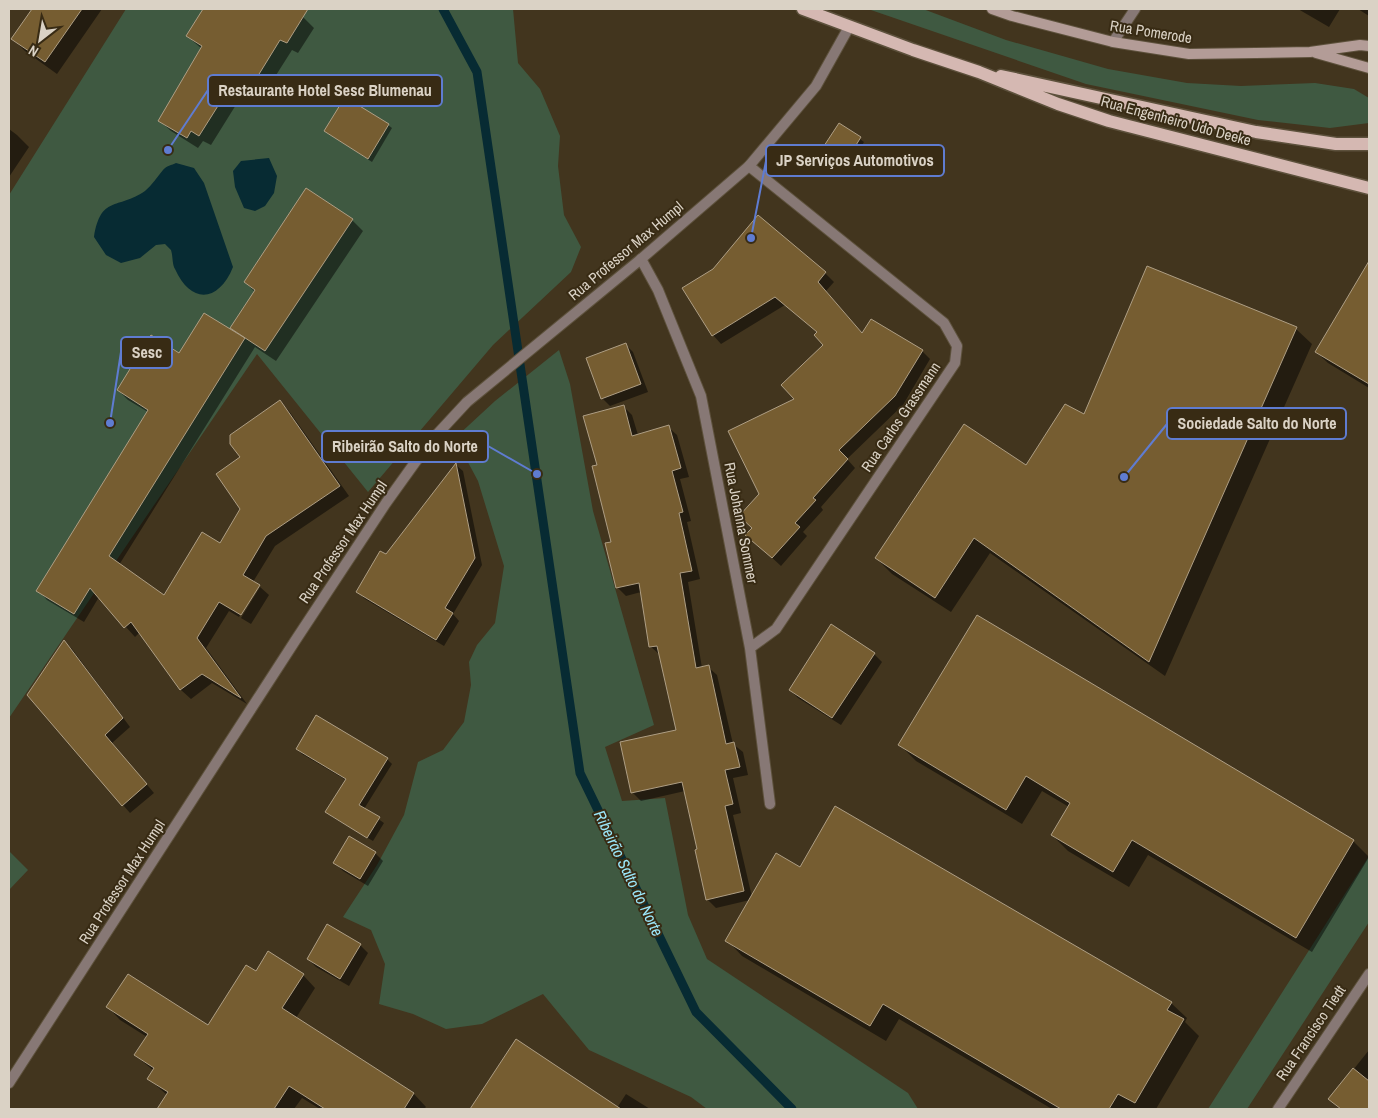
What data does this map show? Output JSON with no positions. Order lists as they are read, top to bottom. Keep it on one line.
{"streets":{"main road":["Rua Pomerode","Rua Engenheiro Udo Deeke"],"street":["Rua Professor Max Humpl","Rua Carlos Grassmann","Rua Johanna Sommer","Rua Francisco Tiedt"]},"crossings":[["Rua Engenheiro Udo Deeke","Rua Professor Max Humpl"],["Rua Professor Max Humpl","Rua Carlos Grassmann"],["Rua Professor Max Humpl","Rua Johanna Sommer"],["Rua Carlos Grassmann","Rua Johanna Sommer"]],"water":["Ribeirão Salto do Norte"],"places":["Restaurante Hotel Sesc Blumenau","JP Serviços Automotivos","Sesc","Ribeirão Salto do Norte","Sociedade Salto do Norte"],"north":"bottom left"}
